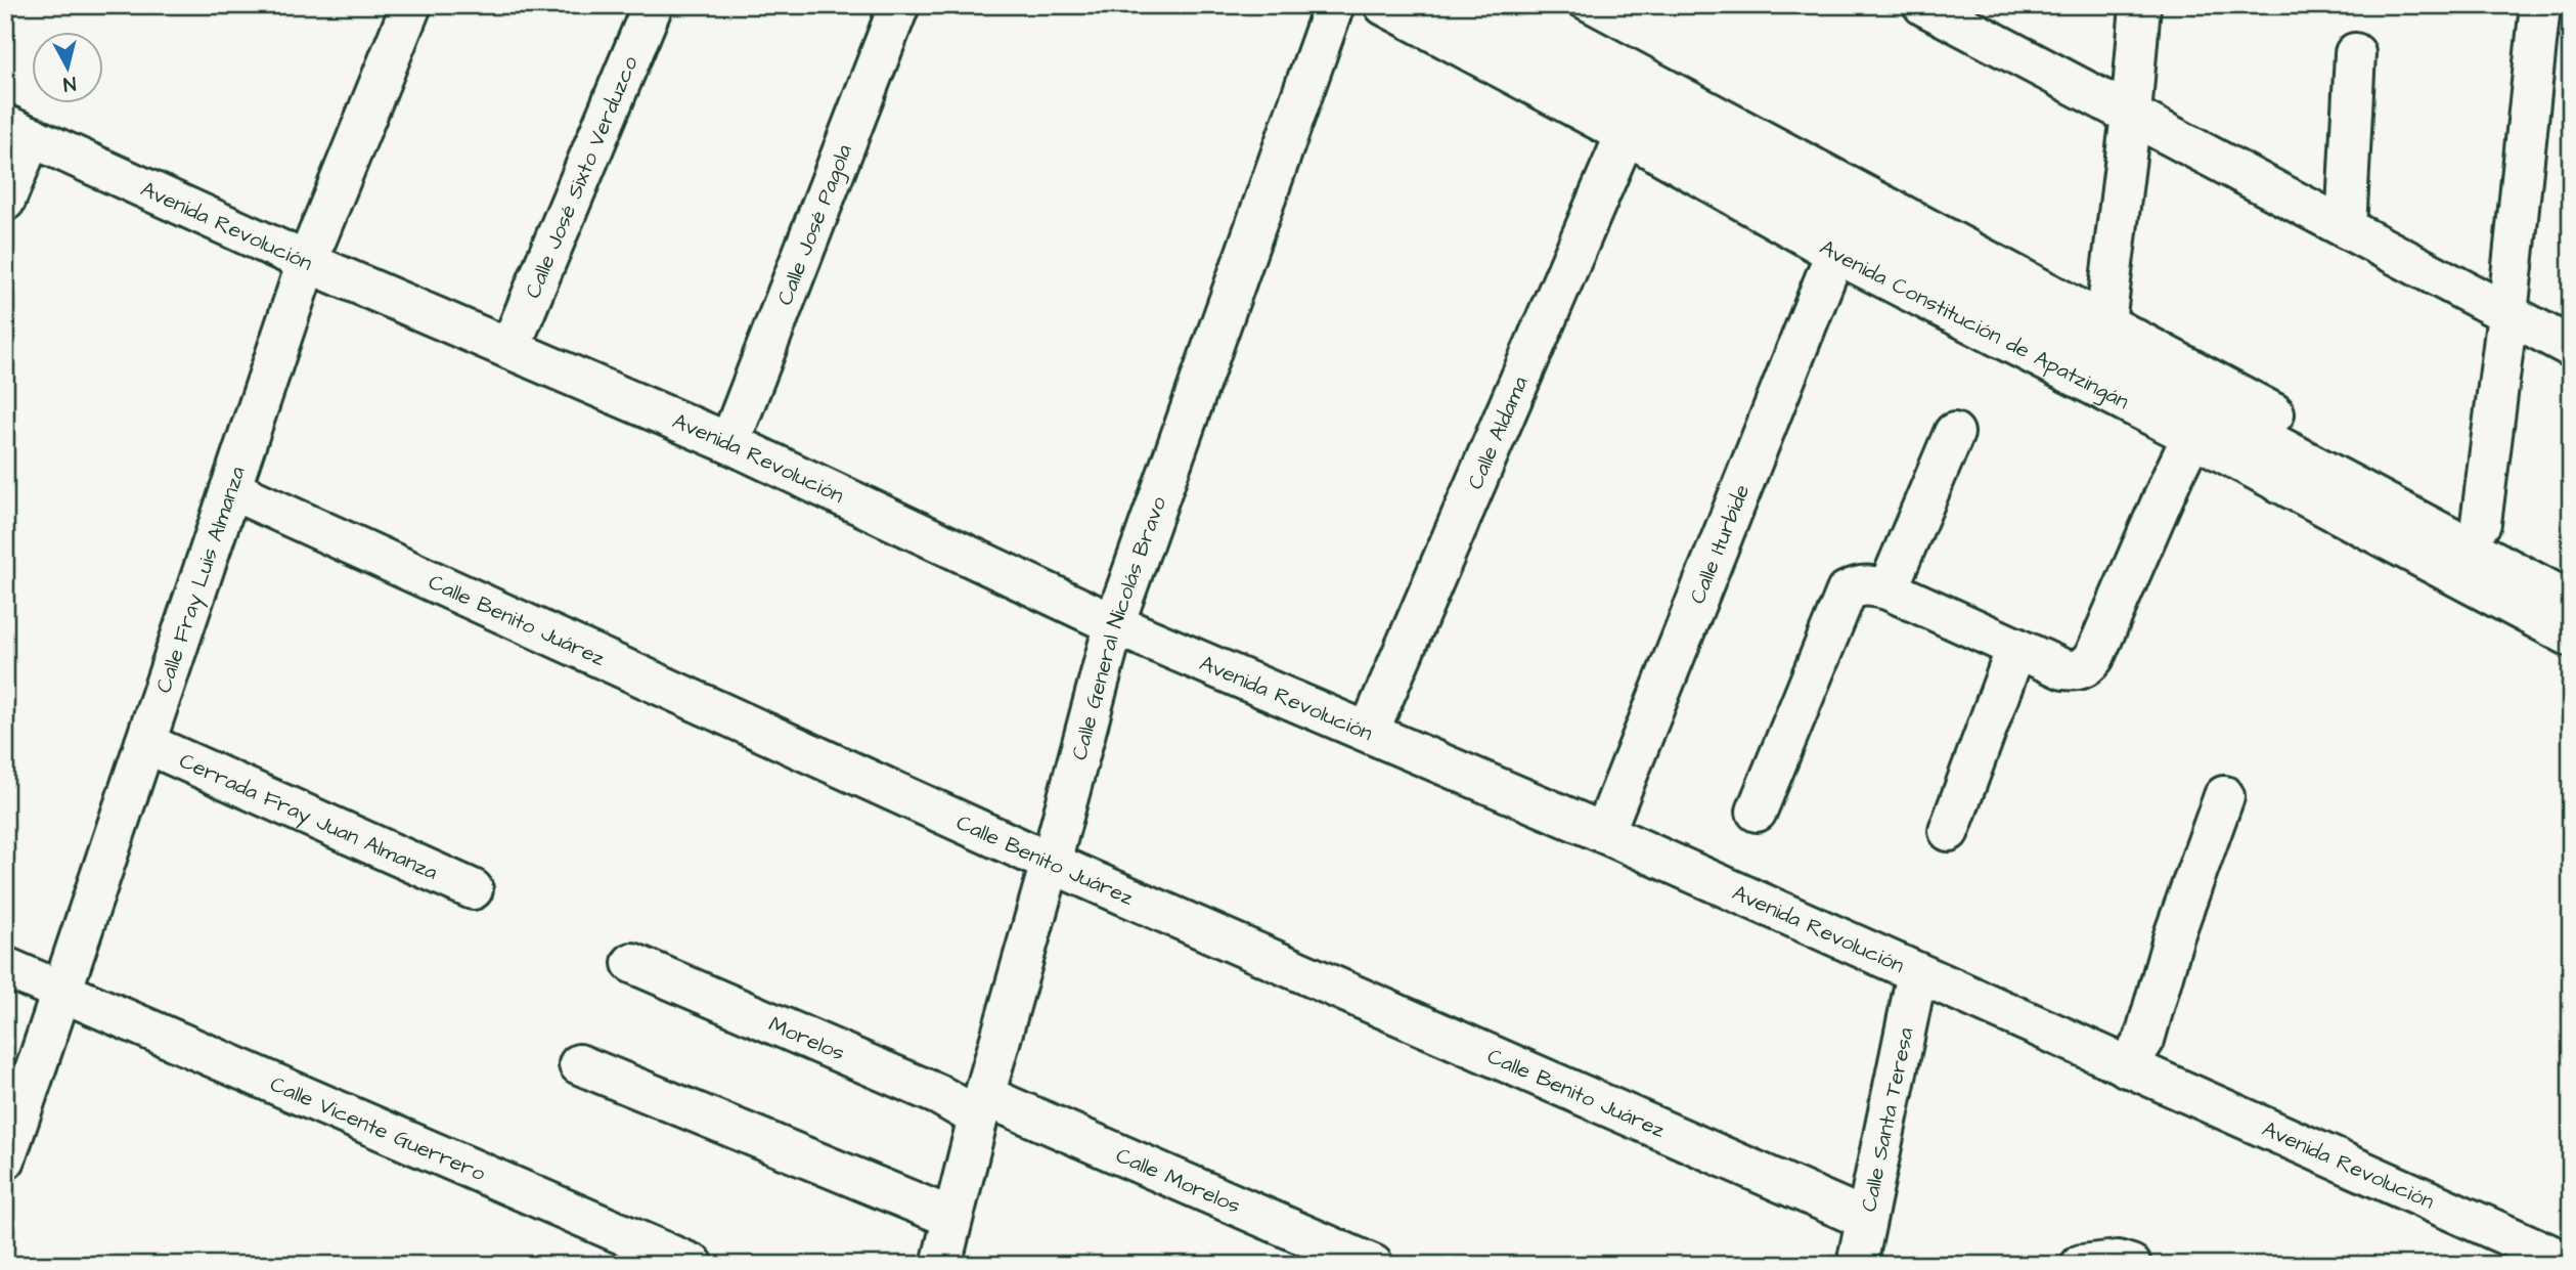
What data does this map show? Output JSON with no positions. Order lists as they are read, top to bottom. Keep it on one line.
{"streets":{"street":["Calle José Sixto Verduzco","Calle José Pagola","Avenida Revolución","Avenida Constitución de Apatzingán","Calle Aldama","Calle Iturbide","Calle Fray Luis Almanza","Calle Benito Juárez","Calle General Nicolás Bravo","Cerrada Fray Juan Almanza","Morelos","Calle Santa Teresa","Calle Vicente Guerrero","Calle Morelos"]},"crossings":[["Calle José Sixto Verduzco","Avenida Revolución"],["Calle José Pagola","Avenida Revolución"],["Avenida Revolución","Calle Aldama"],["Avenida Revolución","Calle Iturbide"],["Avenida Revolución","Calle Fray Luis Almanza"],["Avenida Revolución","Calle General Nicolás Bravo"],["Avenida Revolución","Calle Santa Teresa"],["Avenida Constitución de Apatzingán","Calle Aldama"],["Avenida Constitución de Apatzingán","Calle Iturbide"],["Calle Fray Luis Almanza","Calle Benito Juárez"],["Calle Fray Luis Almanza","Cerrada Fray Juan Almanza"],["Calle Fray Luis Almanza","Calle Vicente Guerrero"],["Calle Benito Juárez","Calle General Nicolás Bravo"],["Calle Benito Juárez","Calle Santa Teresa"],["Calle General Nicolás Bravo","Morelos"],["Calle General Nicolás Bravo","Calle Morelos"],["Morelos","Calle Morelos"]],"north":"bottom"}
